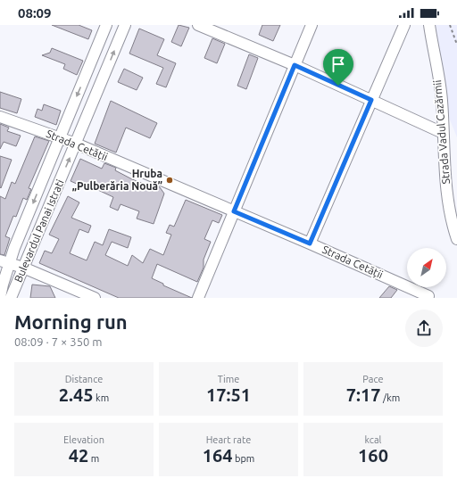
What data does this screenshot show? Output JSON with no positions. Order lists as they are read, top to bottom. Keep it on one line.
{"streets":{"street":["Strada Vadul Cazărmii","Strada Cetății","Bulevardul Panai Istrati"]},"crossings":[["Strada Cetății","Bulevardul Panai Istrati"]],"places":["Hruba „Pulberăria Nouă”"],"north":"top right","page":{"status":"08:09","heading":["Morning run","08:09 · 7 × 350 m"],"stats":[["Distance","2.45 km"],["Time","17:51"],["Pace","7:17 /km"],["Elevation","42 m"],["Heart rate","164 bpm"],["kcal","160"]]}}
